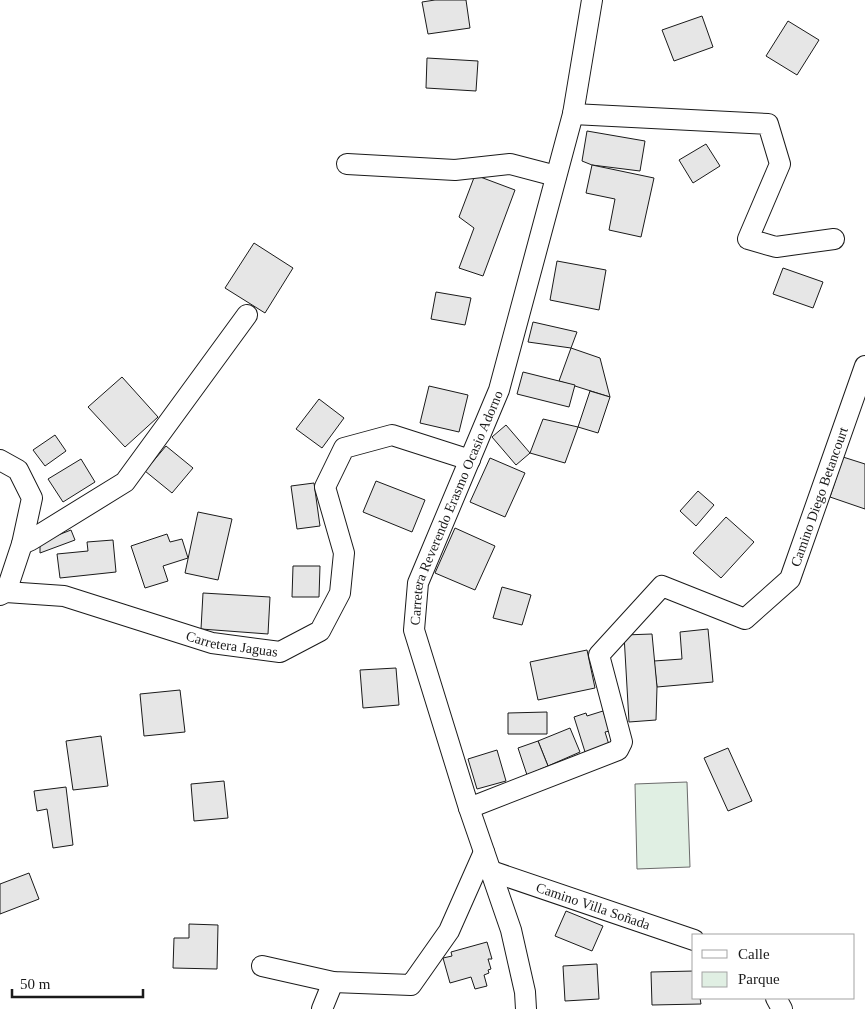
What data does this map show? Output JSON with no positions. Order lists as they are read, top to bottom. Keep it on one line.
{"streets":{"street":["Camino Diego Betancourt","Carretera Reverendo Erasmo Ocasio Adorno","Carretera Jaguas","Camino Villa Soñada"]},"crossings":[["Camino Diego Betancourt","Carretera Reverendo Erasmo Ocasio Adorno"],["Carretera Reverendo Erasmo Ocasio Adorno","Carretera Jaguas"],["Carretera Reverendo Erasmo Ocasio Adorno","Camino Villa Soñada"]],"legend":["Calle","Parque"],"scale_bar":"50 m"}
